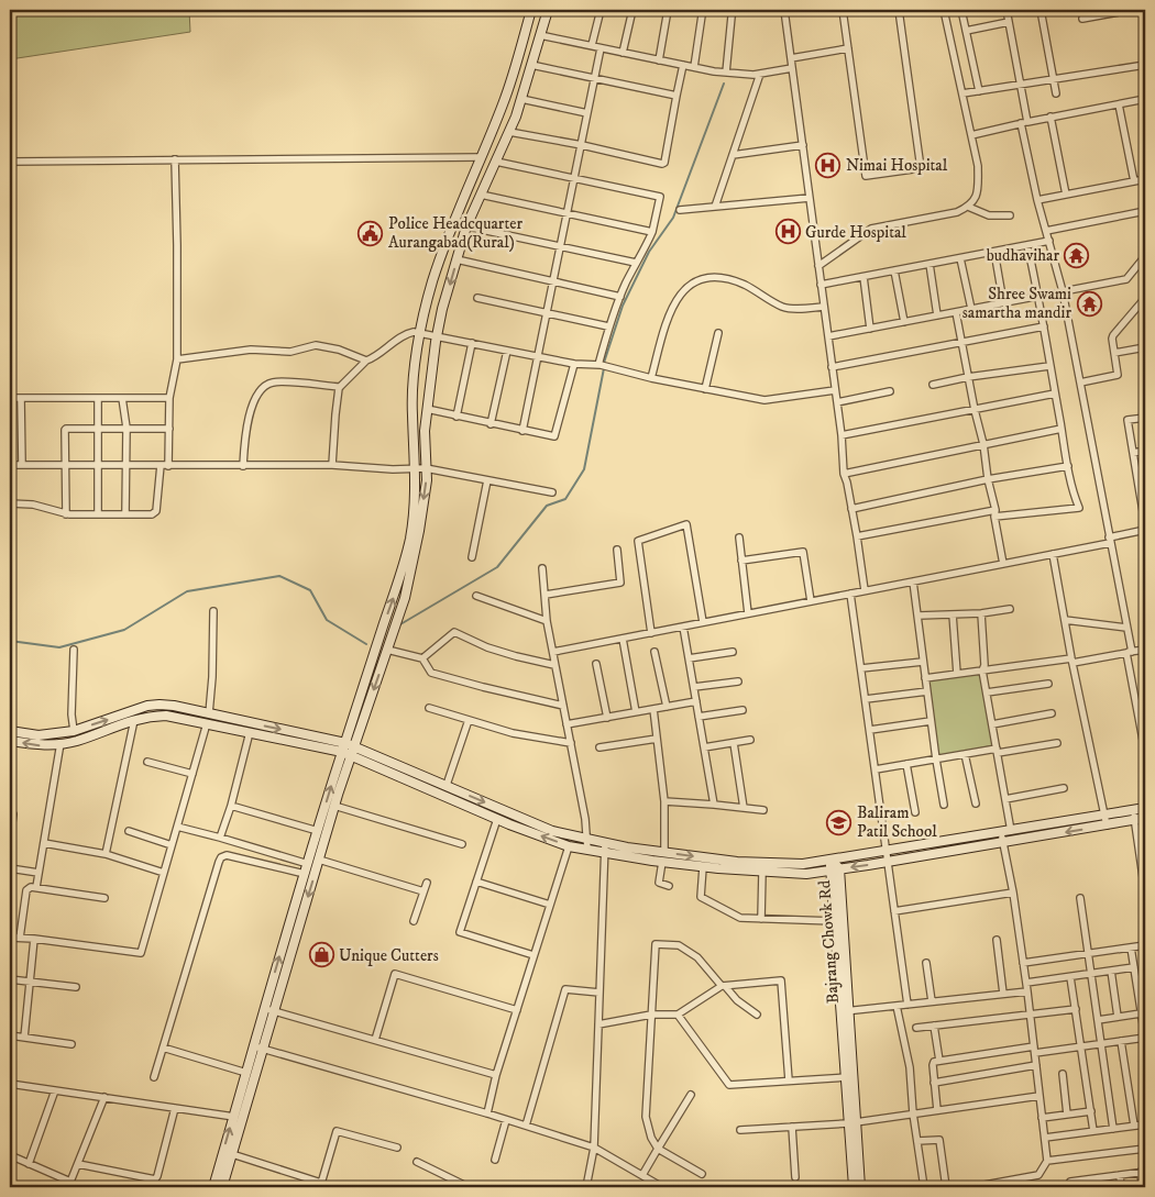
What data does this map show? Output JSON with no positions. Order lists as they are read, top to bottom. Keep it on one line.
{"streets":{"street":["Bajrang Chowk Rd"]},"places":{"hospital":["Nimai Hospital","Gurde Hospital"],"public building":["Police Headcquarter Aurangabad(Rural)"],"temple":["budhavihar","Shree Swami samartha mandir"],"school or university":["Baliram Patil School"],"shop":["Unique Cutters"]}}
